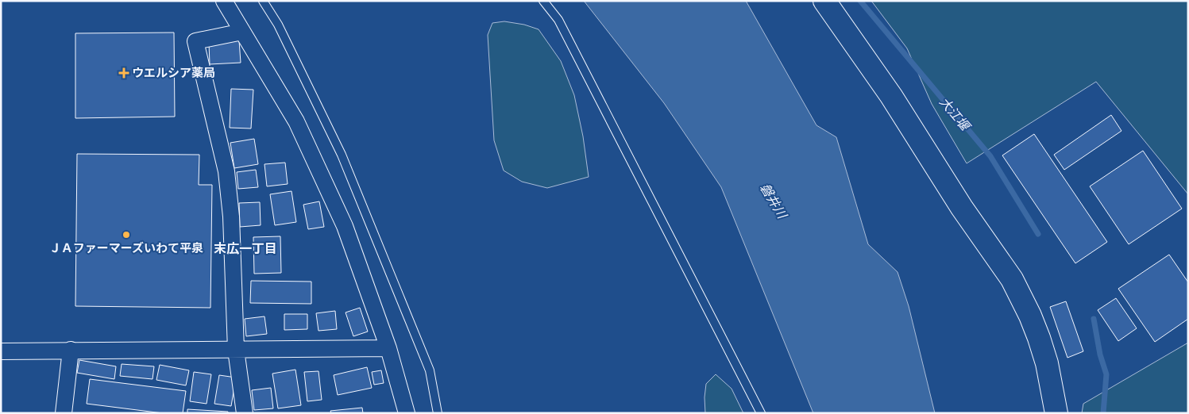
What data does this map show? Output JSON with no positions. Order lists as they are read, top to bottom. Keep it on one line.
{"districts":["末広一丁目"],"water":["大江堰","磐井川"],"places":{"health":["ウエルシア薬局"],"other":["ＪＡファーマーズいわて平泉"]}}
